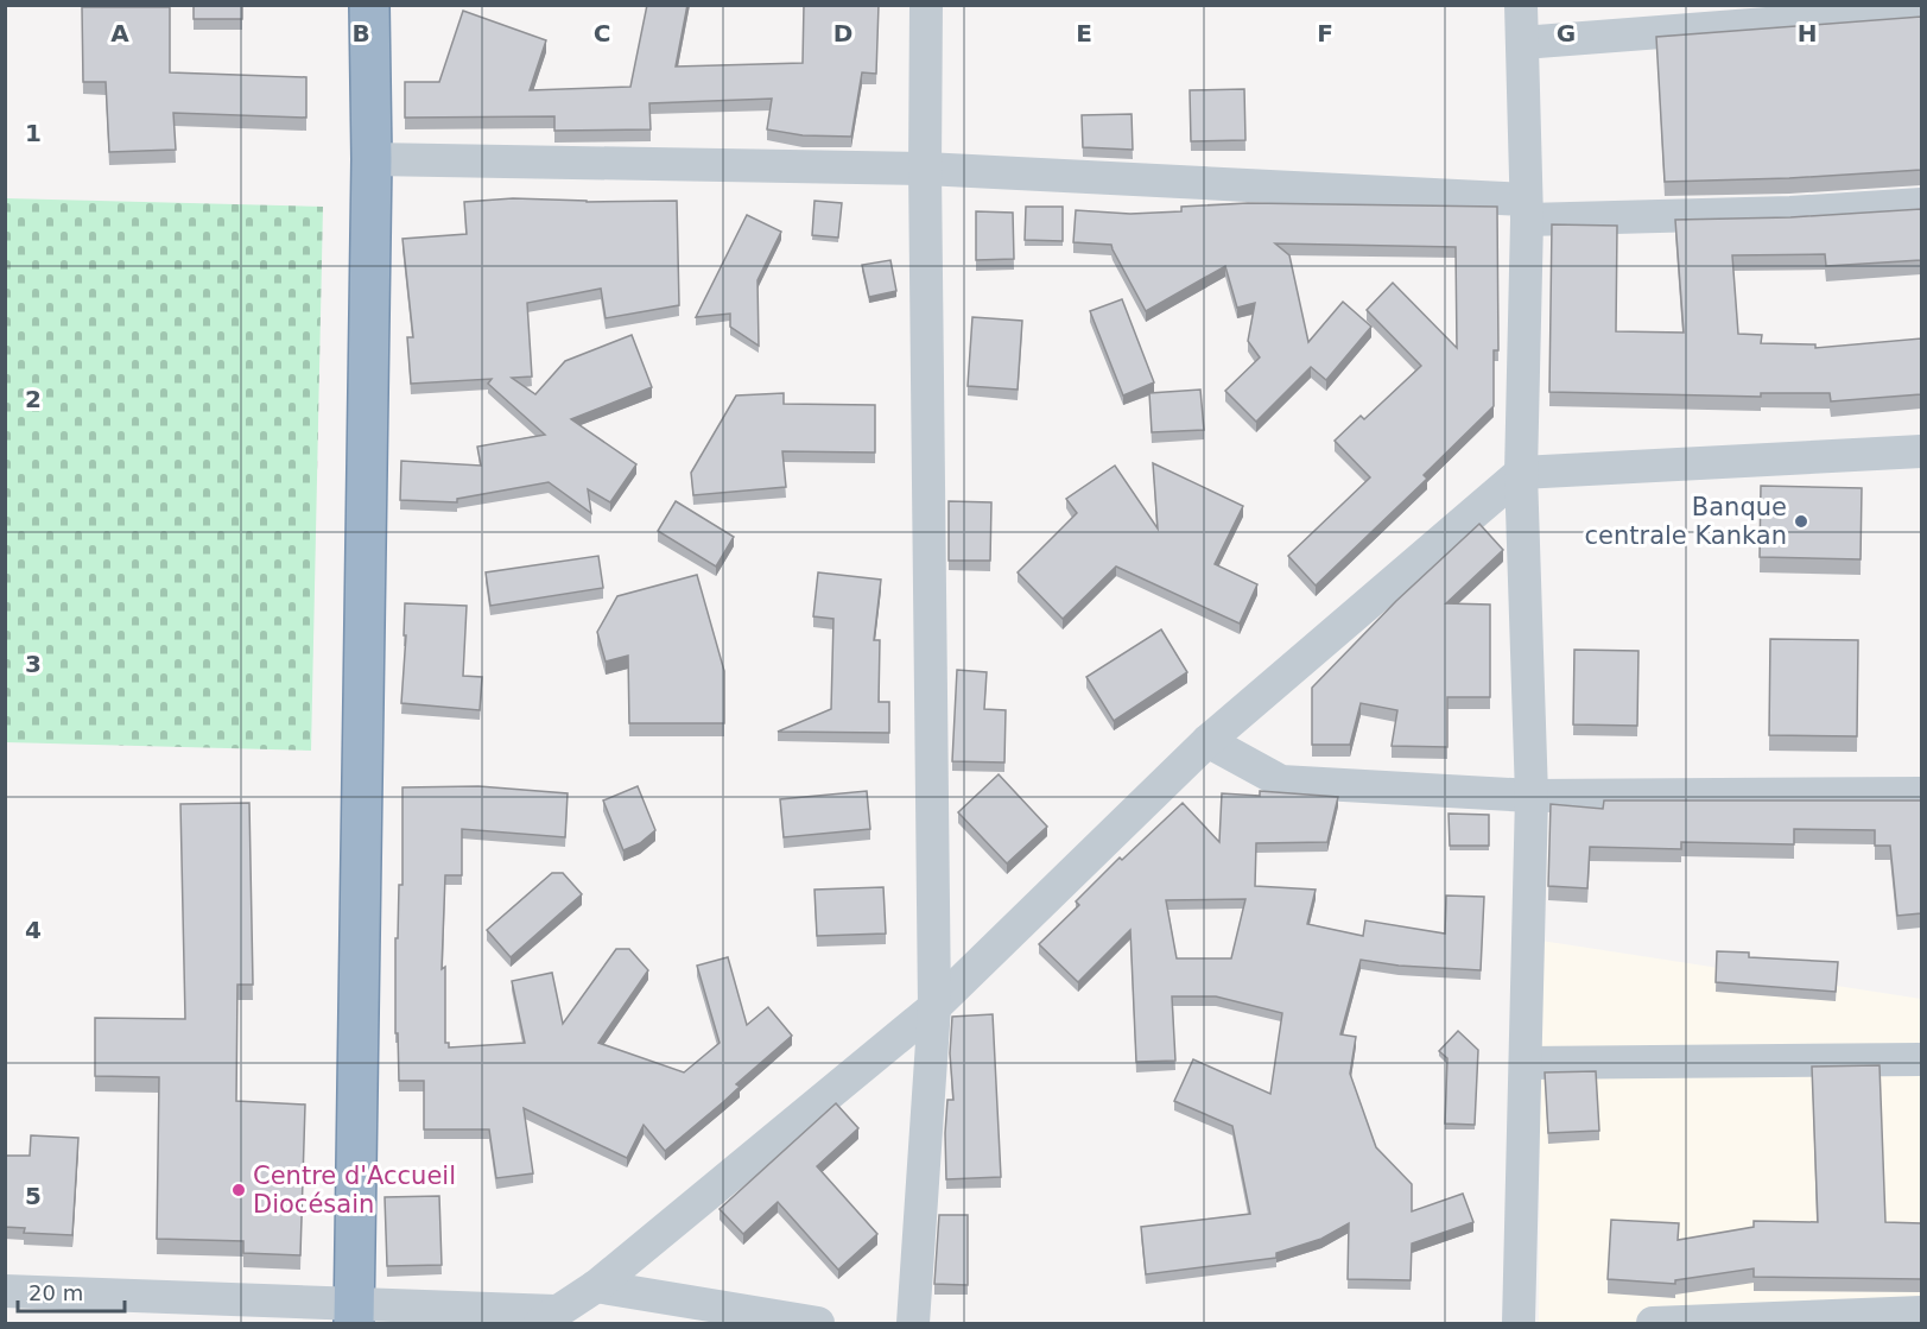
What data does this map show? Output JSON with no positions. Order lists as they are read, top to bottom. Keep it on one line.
{"places":["Banque centrale Kankan","Centre d'Accueil Diocésain"],"scale_bar":"20 m","grid":{"columns":["A","B","C","D","E","F","G","H"],"rows":["1","2","3","4","5"]}}
